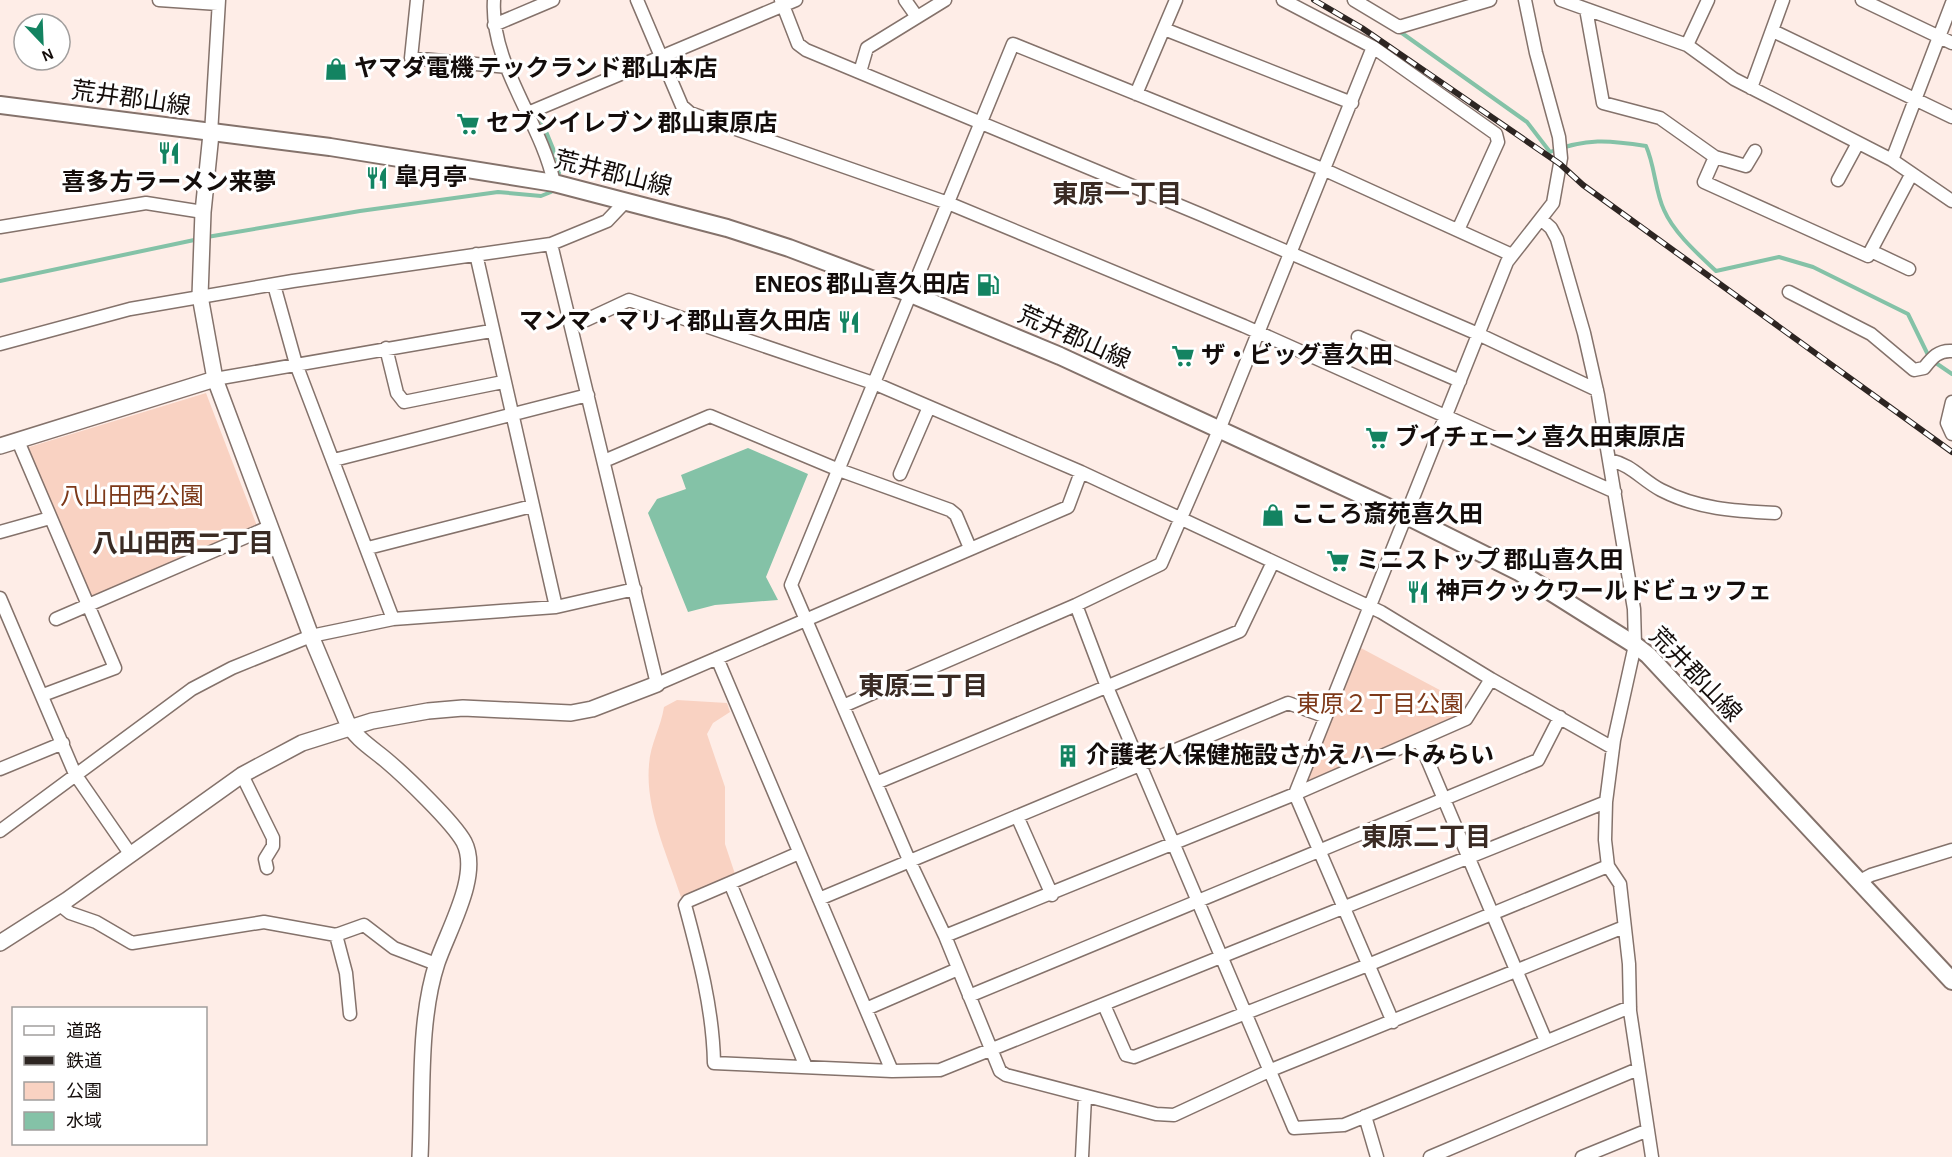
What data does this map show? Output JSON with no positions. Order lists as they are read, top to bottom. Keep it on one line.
{"streets":{"main road":["荒井郡山線"]},"districts":["東原一丁目","八山田西二丁目","東原三丁目","東原二丁目"],"parks":["八山田西公園","東原２丁目公園"],"places":{"shop":["ヤマダ電機 テックランド郡山本店","こころ斎苑喜久田"],"supermarket":["セブンイレブン 郡山東原店","ザ・ビッグ喜久田","ブイチェーン 喜久田東原店","ミニストップ 郡山喜久田"],"restaurant":["喜多方ラーメン来夢","皐月亭","マンマ・マリィ郡山喜久田店","神戸クックワールドビュッフェ"],"fuel station":["ENEOS 郡山喜久田店"],"building":["介護老人保健施設さかえハートみらい"]},"legend":["道路","鉄道","公園","水域"],"north":"bottom right"}
